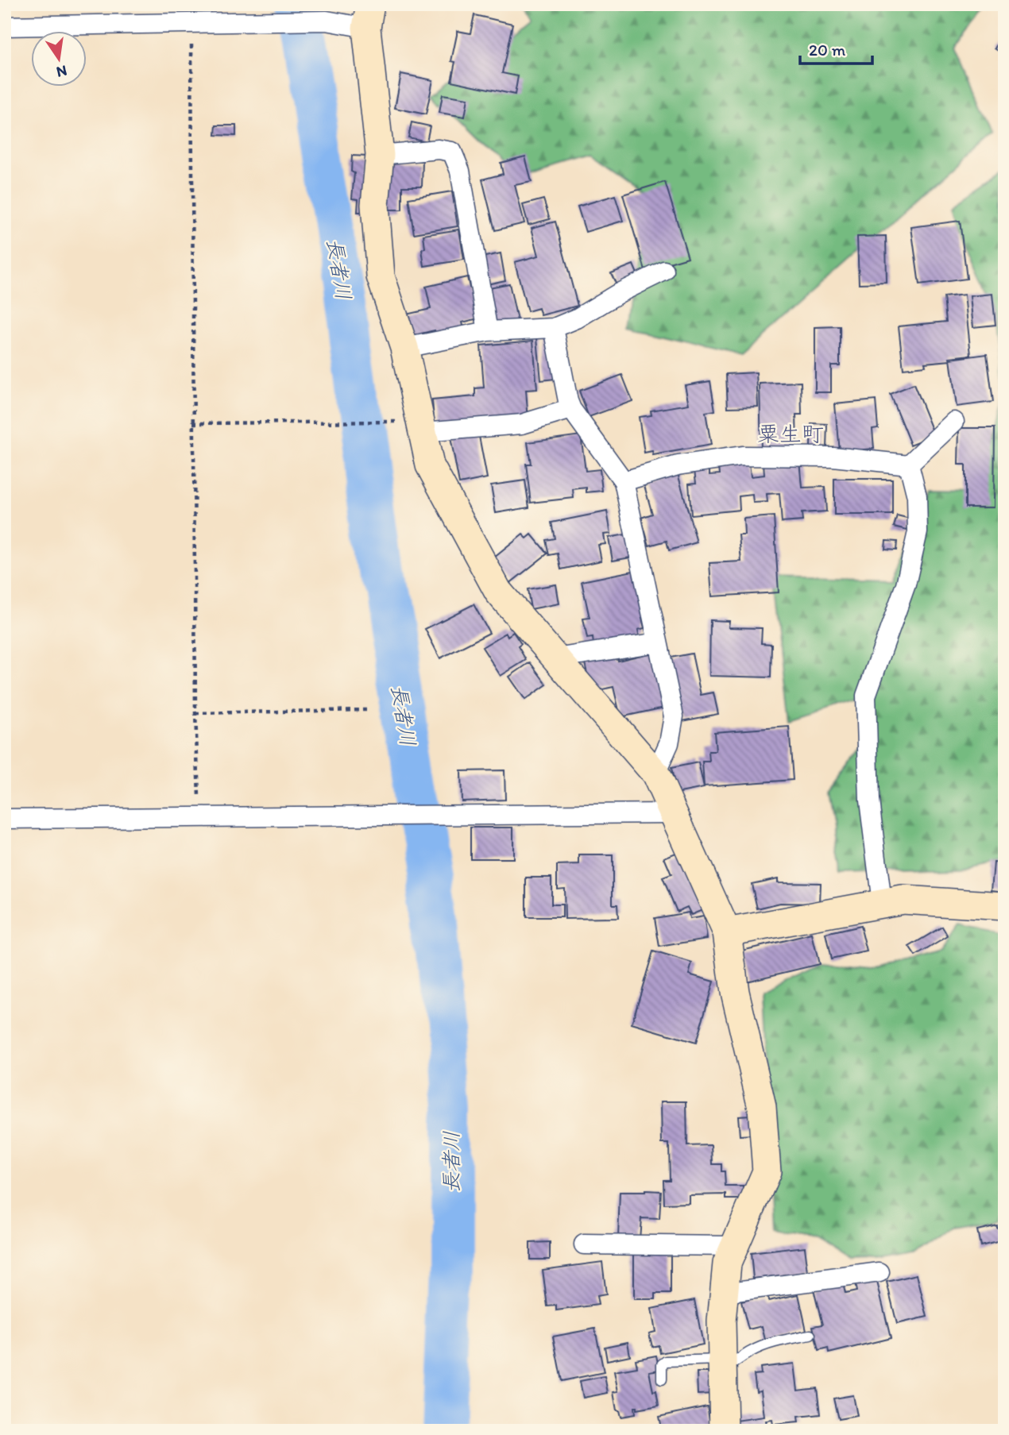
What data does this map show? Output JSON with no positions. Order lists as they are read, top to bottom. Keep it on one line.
{"districts":["粟生町"],"water":["長者川"],"scale_bar":"20 m","north":"bottom"}
